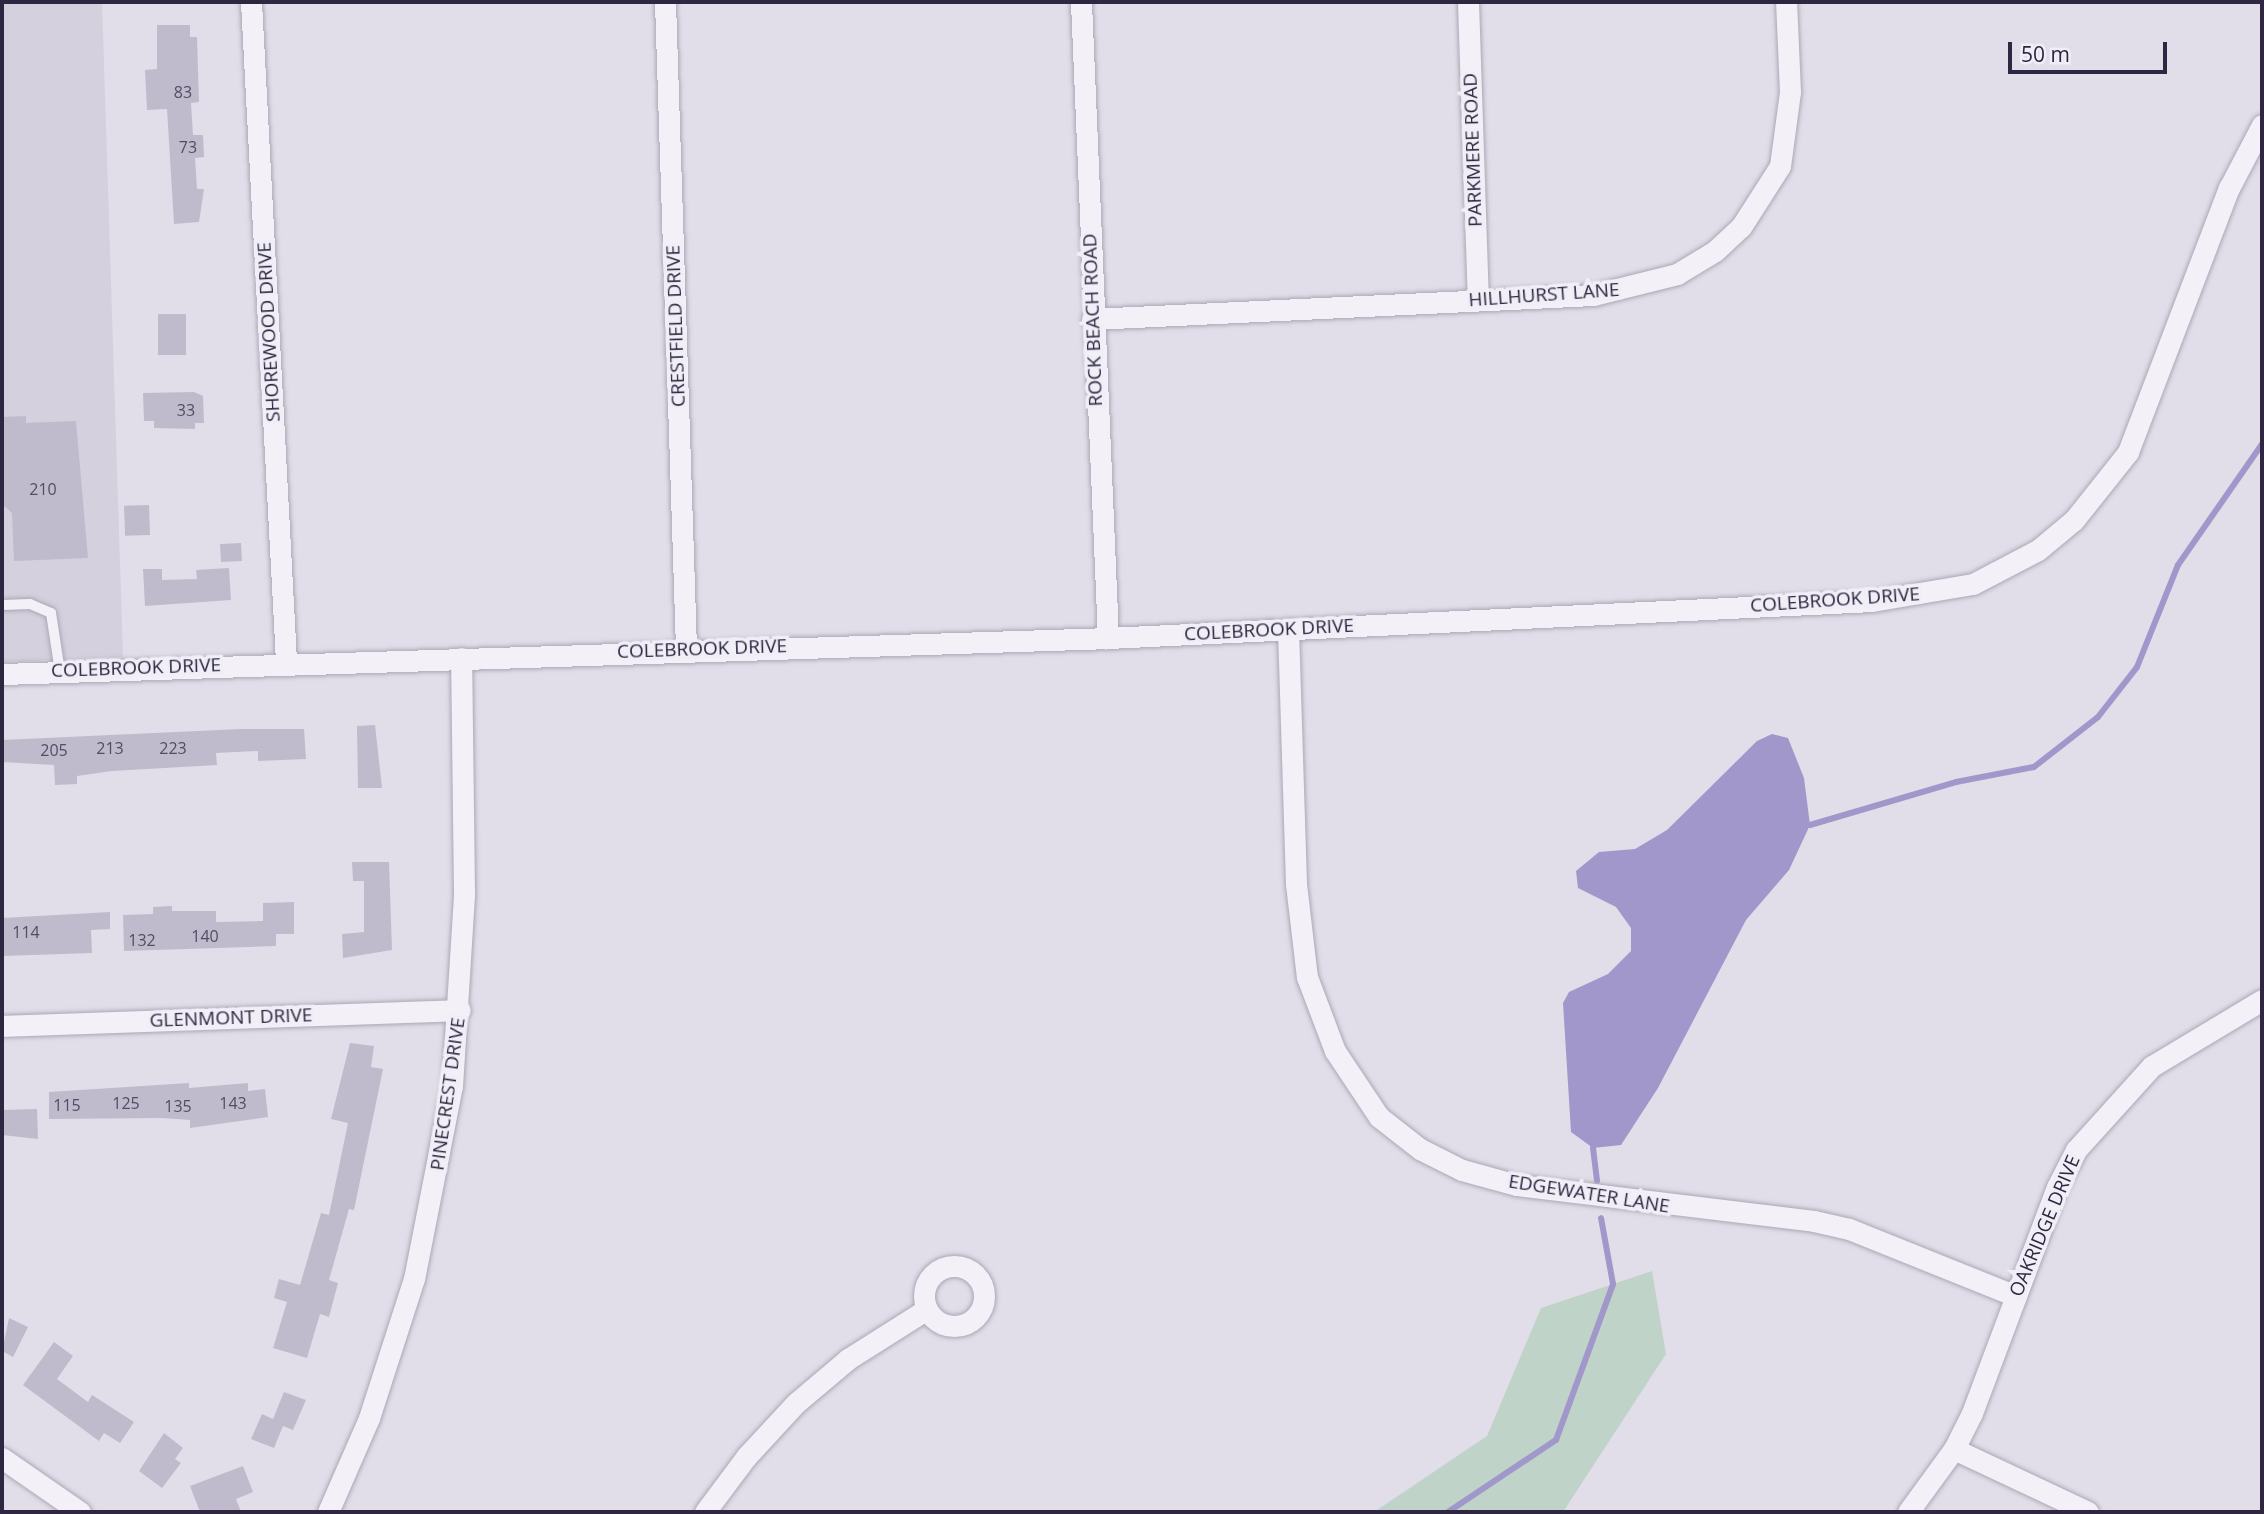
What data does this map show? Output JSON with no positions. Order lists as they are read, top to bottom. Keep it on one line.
{"streets":{"street":["PARKMERE ROAD","HILLHURST LANE","ROCK BEACH ROAD","CRESTFIELD DRIVE","SHOREWOOD DRIVE","COLEBROOK DRIVE","GLENMONT DRIVE","PINECREST DRIVE","EDGEWATER LANE","OAKRIDGE DRIVE"]},"crossings":[["PARKMERE ROAD","HILLHURST LANE"],["HILLHURST LANE","ROCK BEACH ROAD"],["ROCK BEACH ROAD","COLEBROOK DRIVE"],["CRESTFIELD DRIVE","COLEBROOK DRIVE"],["SHOREWOOD DRIVE","COLEBROOK DRIVE"],["COLEBROOK DRIVE","PINECREST DRIVE"],["COLEBROOK DRIVE","EDGEWATER LANE"],["GLENMONT DRIVE","PINECREST DRIVE"],["EDGEWATER LANE","OAKRIDGE DRIVE"]],"house_numbers":["83","73","33","210","213","223","205","114","140","132","125","143","115","135"],"scale_bar":"50 m"}
